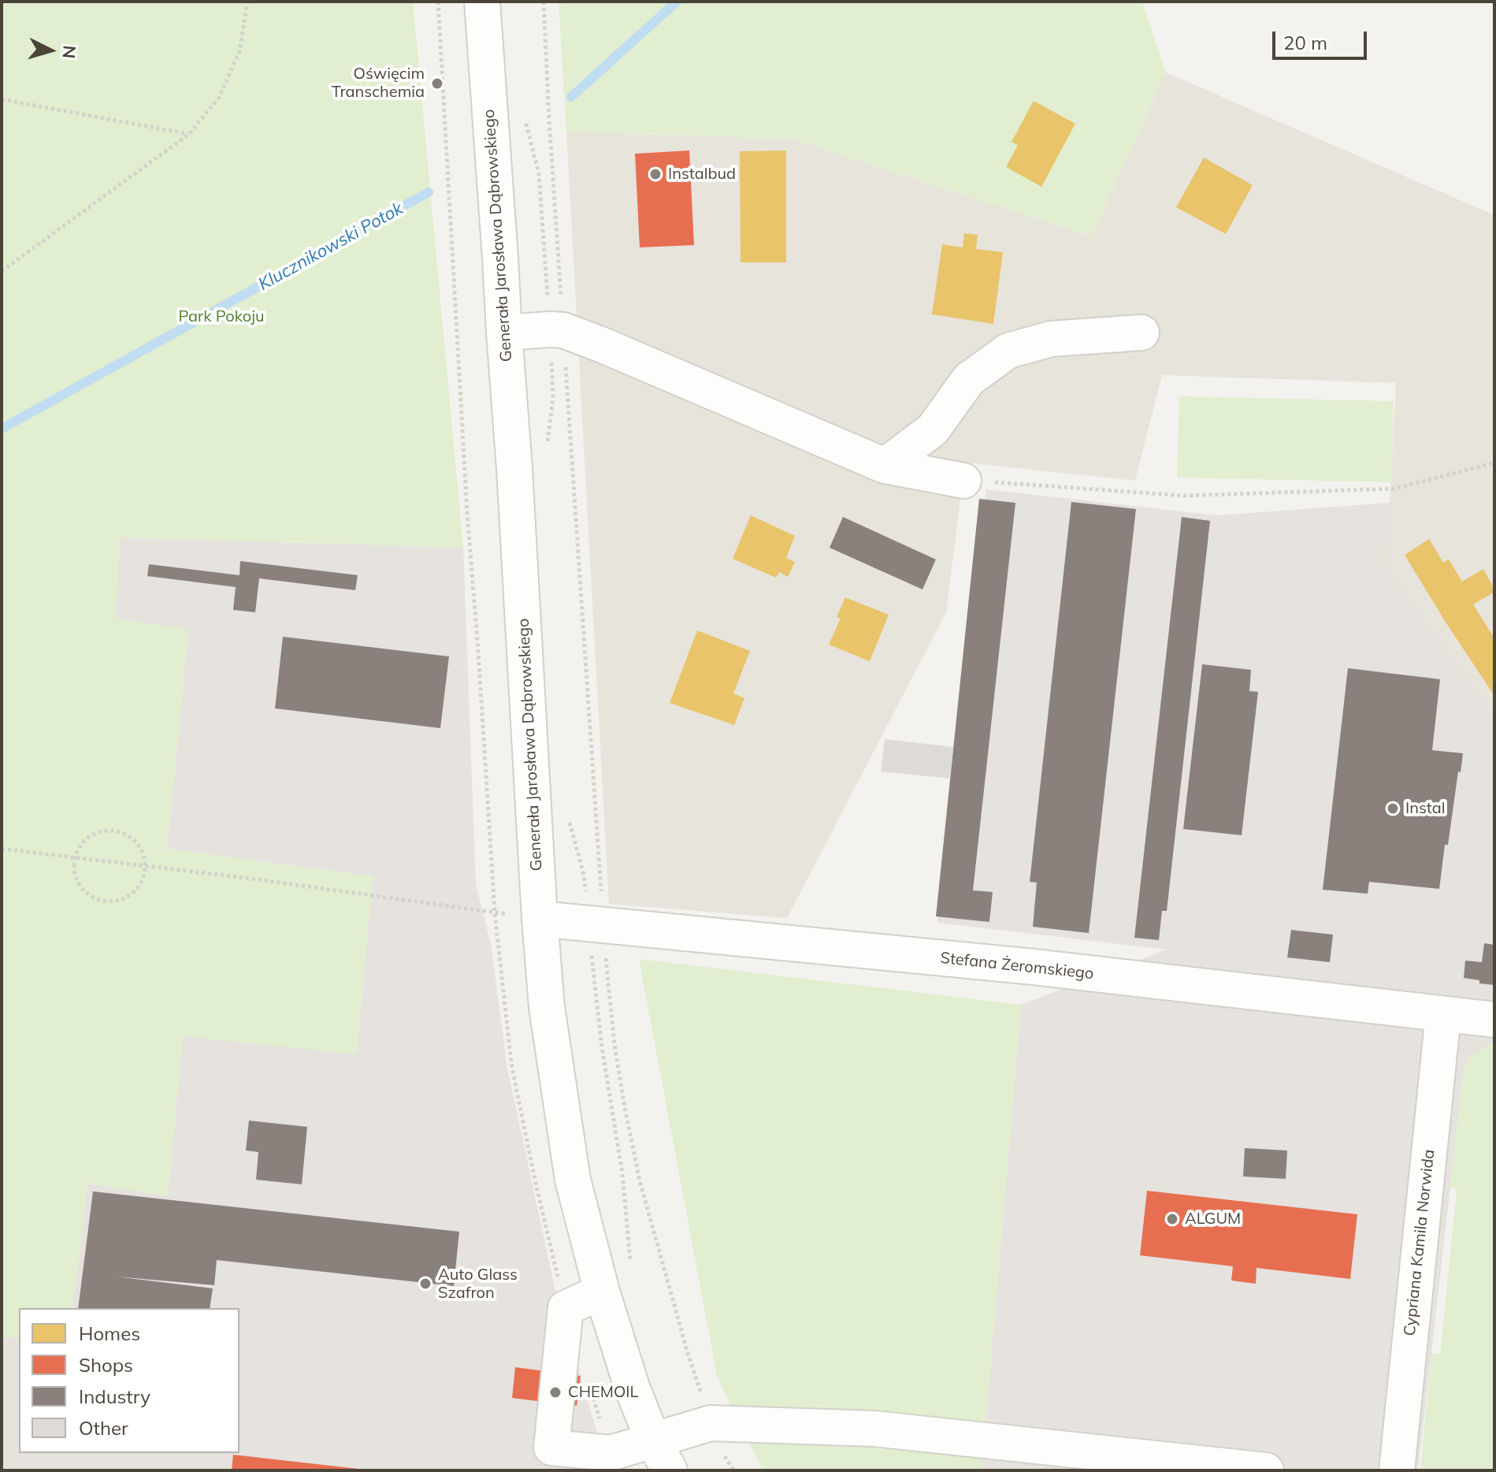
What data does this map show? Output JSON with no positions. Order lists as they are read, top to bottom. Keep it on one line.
{"streets":{"street":["Generała Jarosława Dąbrowskiego","Stefana Żeromskiego","Cypriana Kamila Norwida"]},"crossings":[["Generała Jarosława Dąbrowskiego","Stefana Żeromskiego"],["Stefana Żeromskiego","Cypriana Kamila Norwida"]],"water":["Klucznikowski Potok"],"parks":["Park Pokoju"],"places":["Oświęcim Transchemia","Instalbud","Instal","ALGUM","Auto Glass Szafron","CHEMOIL"],"legend":["Homes","Shops","Industry","Other"],"scale_bar":"20 m","north":"right"}
